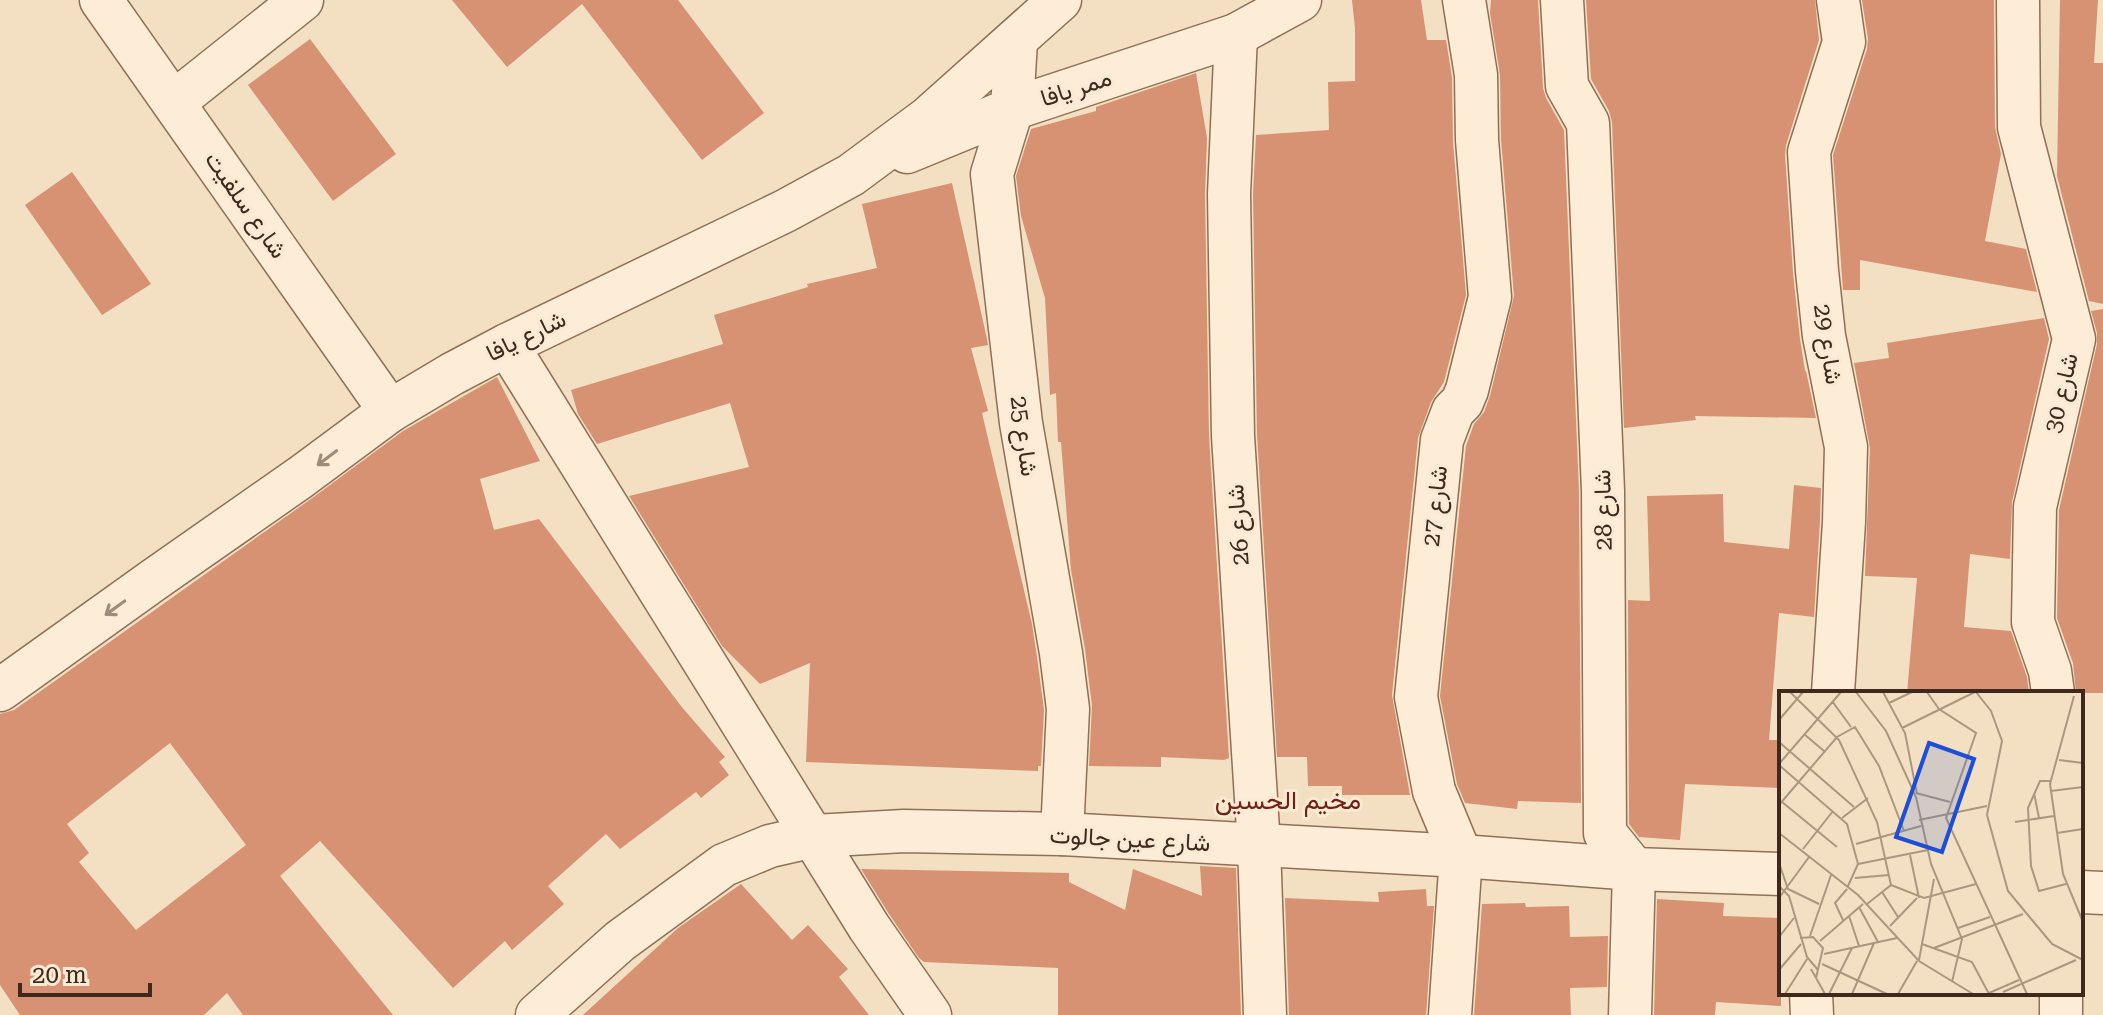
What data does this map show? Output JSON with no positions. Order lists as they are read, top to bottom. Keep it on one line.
{"streets":{"street":["ممر يافا","شارع سلفيت","شارع يافا","شارع 29","شارع 30","شارع 25","شارع 27","شارع 28","شارع 26","شارع عين جالوت"]},"crossings":[["ممر يافا","شارع يافا"],["ممر يافا","شارع 25"],["ممر يافا","شارع 26"],["شارع سلفيت","شارع يافا"],["شارع يافا","شارع 25"],["شارع 25","شارع عين جالوت"],["شارع 27","شارع عين جالوت"],["شارع 28","شارع عين جالوت"],["شارع 26","شارع عين جالوت"]],"one_way":["شارع يافا"],"districts":["مخيم الحسين"],"scale_bar":"20 m"}
